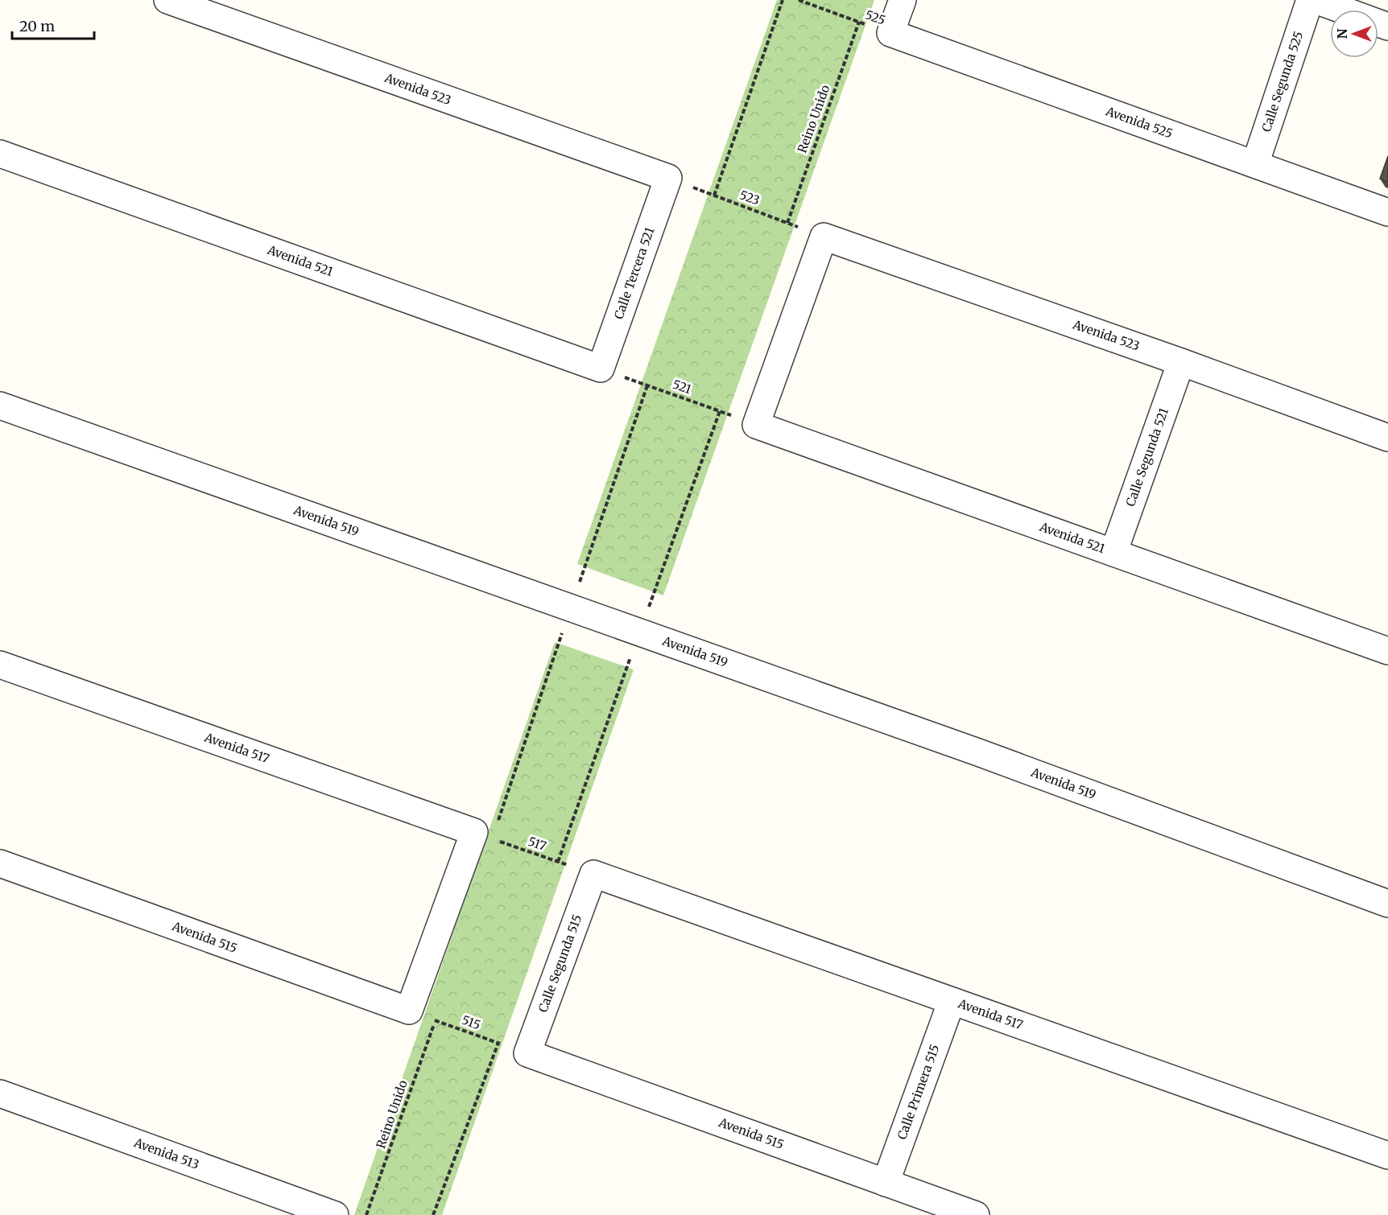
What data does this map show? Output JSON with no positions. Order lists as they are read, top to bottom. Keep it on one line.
{"streets":{"street":["Calle Segunda 525","Avenida 523","Avenida 525","Avenida 521","Calle Tercera 521","Calle Segunda 521","Avenida 519","Avenida 517","Avenida 515","Calle Segunda 515","Calle Primera 515","Avenida 513"],"path":["525","Reino Unido","523","521","517","515"]},"crossings":[["525","Reino Unido"],["525","Avenida 525"],["Calle Segunda 525","Avenida 525"],["Avenida 523","523"],["Avenida 523","Calle Tercera 521"],["Avenida 523","Calle Segunda 521"],["Reino Unido","523"],["Reino Unido","515"],["523","Calle Tercera 521"],["Avenida 521","Calle Tercera 521"],["Avenida 521","521"],["Avenida 521","Calle Segunda 521"],["Calle Tercera 521","521"],["Avenida 517","517"],["Avenida 517","Calle Segunda 515"],["Avenida 517","Calle Primera 515"],["517","Calle Segunda 515"],["Avenida 515","Calle Segunda 515"],["Avenida 515","515"],["Avenida 515","Calle Primera 515"],["Calle Segunda 515","515"]],"scale_bar":"20 m","north":"left"}
